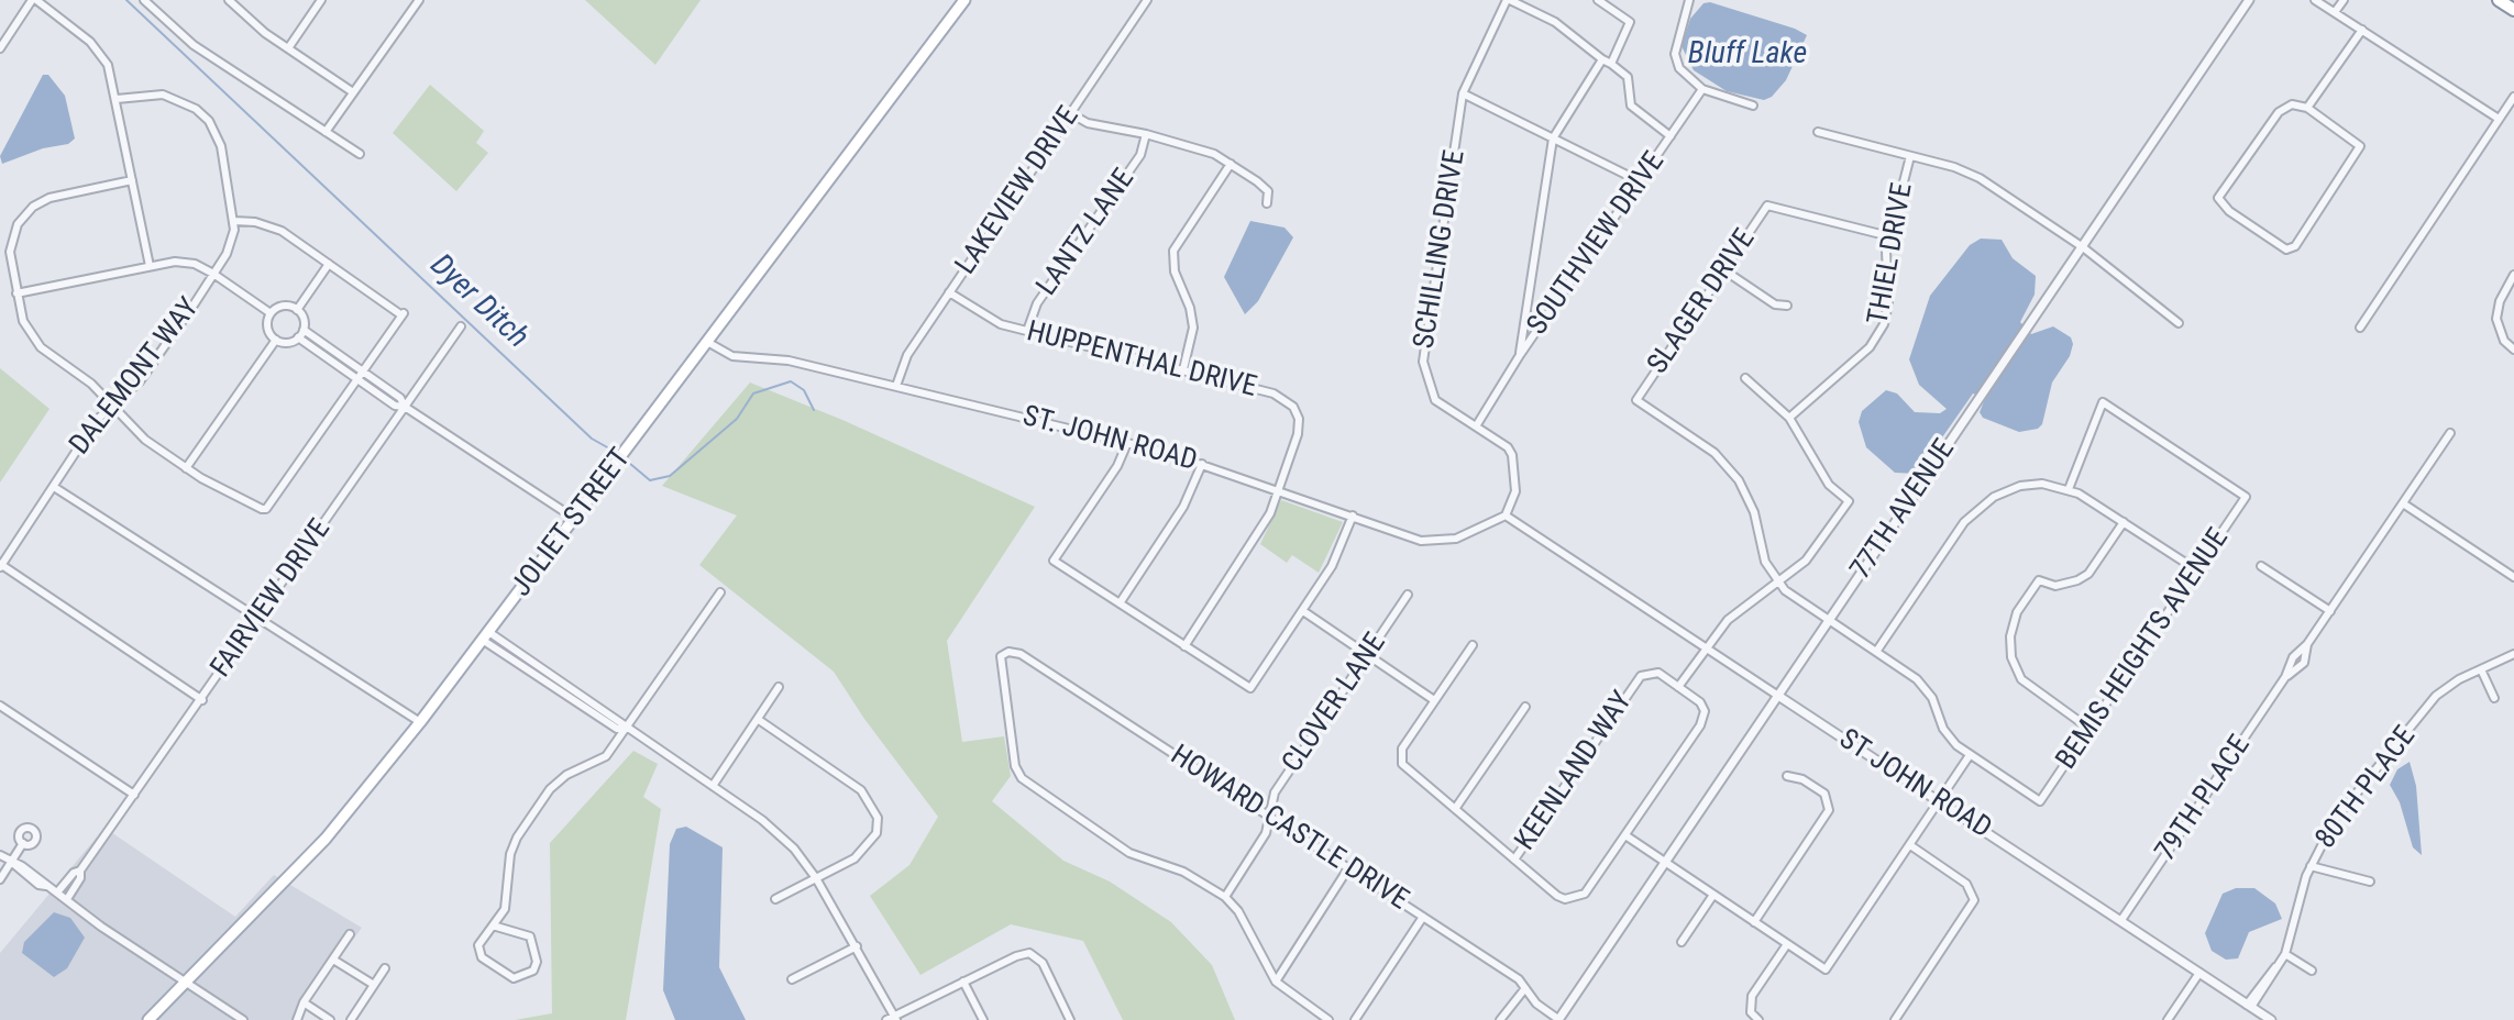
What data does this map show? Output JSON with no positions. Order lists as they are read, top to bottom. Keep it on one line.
{"streets":{"main road":["JOLIET STREET"],"street":["LAKEVIEW DRIVE","LANTZ LANE","SOUTHVIEW DRIVE","SCHILLING DRIVE","THIEL DRIVE","SLAGER DRIVE","HUPPENTHAL DRIVE","DALEMONT WAY","ST. JOHN ROAD","77TH AVENUE","FAIRVIEW DRIVE","BEMIS HEIGHTS AVENUE","CLOVER LANE","KEENLAND WAY","ST JOHN ROAD","80TH PLACE","79TH PLACE","HOWARD CASTLE DRIVE"]},"crossings":[["LAKEVIEW DRIVE","HUPPENTHAL DRIVE"],["LAKEVIEW DRIVE","ST. JOHN ROAD"],["LANTZ LANE","HUPPENTHAL DRIVE"],["SOUTHVIEW DRIVE","SCHILLING DRIVE"],["SCHILLING DRIVE","ST. JOHN ROAD"],["THIEL DRIVE","SLAGER DRIVE"],["HUPPENTHAL DRIVE","ST. JOHN ROAD"],["ST. JOHN ROAD","JOLIET STREET"],["77TH AVENUE","ST JOHN ROAD"],["77TH AVENUE","HOWARD CASTLE DRIVE"],["CLOVER LANE","HOWARD CASTLE DRIVE"],["ST JOHN ROAD","80TH PLACE"],["ST JOHN ROAD","79TH PLACE"]],"water":["Bluff Lake","Dyer Ditch"]}
